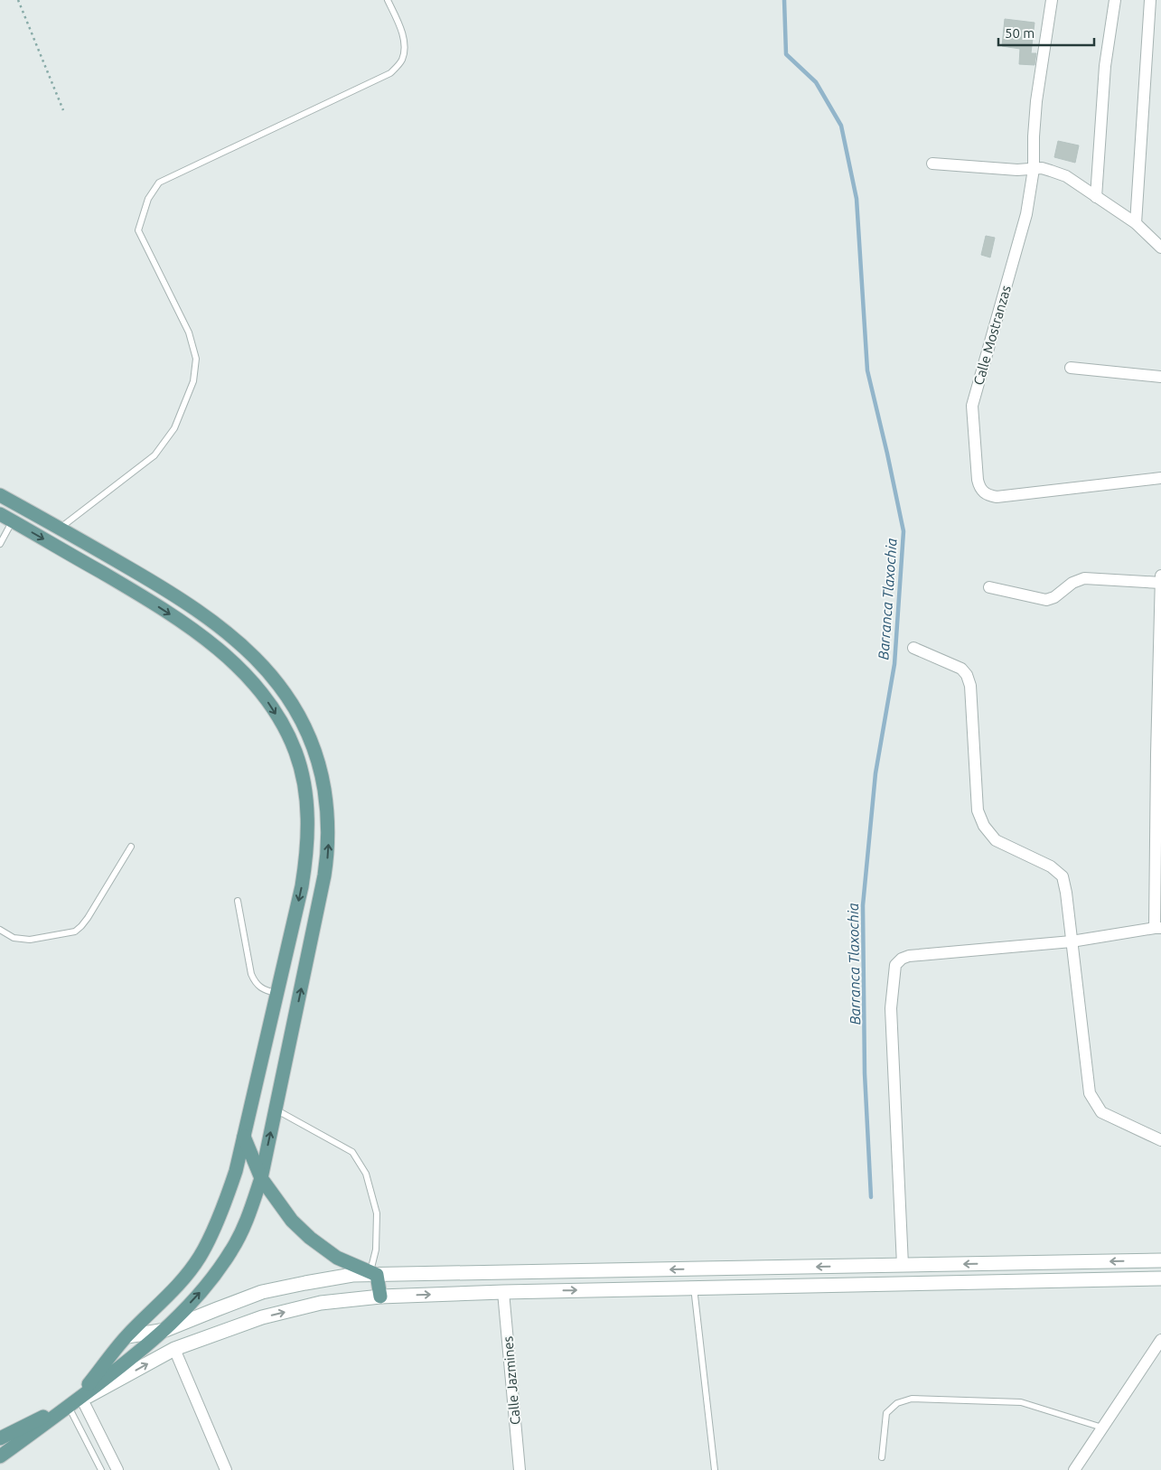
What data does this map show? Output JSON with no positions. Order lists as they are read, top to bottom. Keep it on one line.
{"streets":{"street":["Calle Mostranzas","Calle Jazmines"]},"water":["Barranca Tlaxochia"],"scale_bar":"50 m"}
